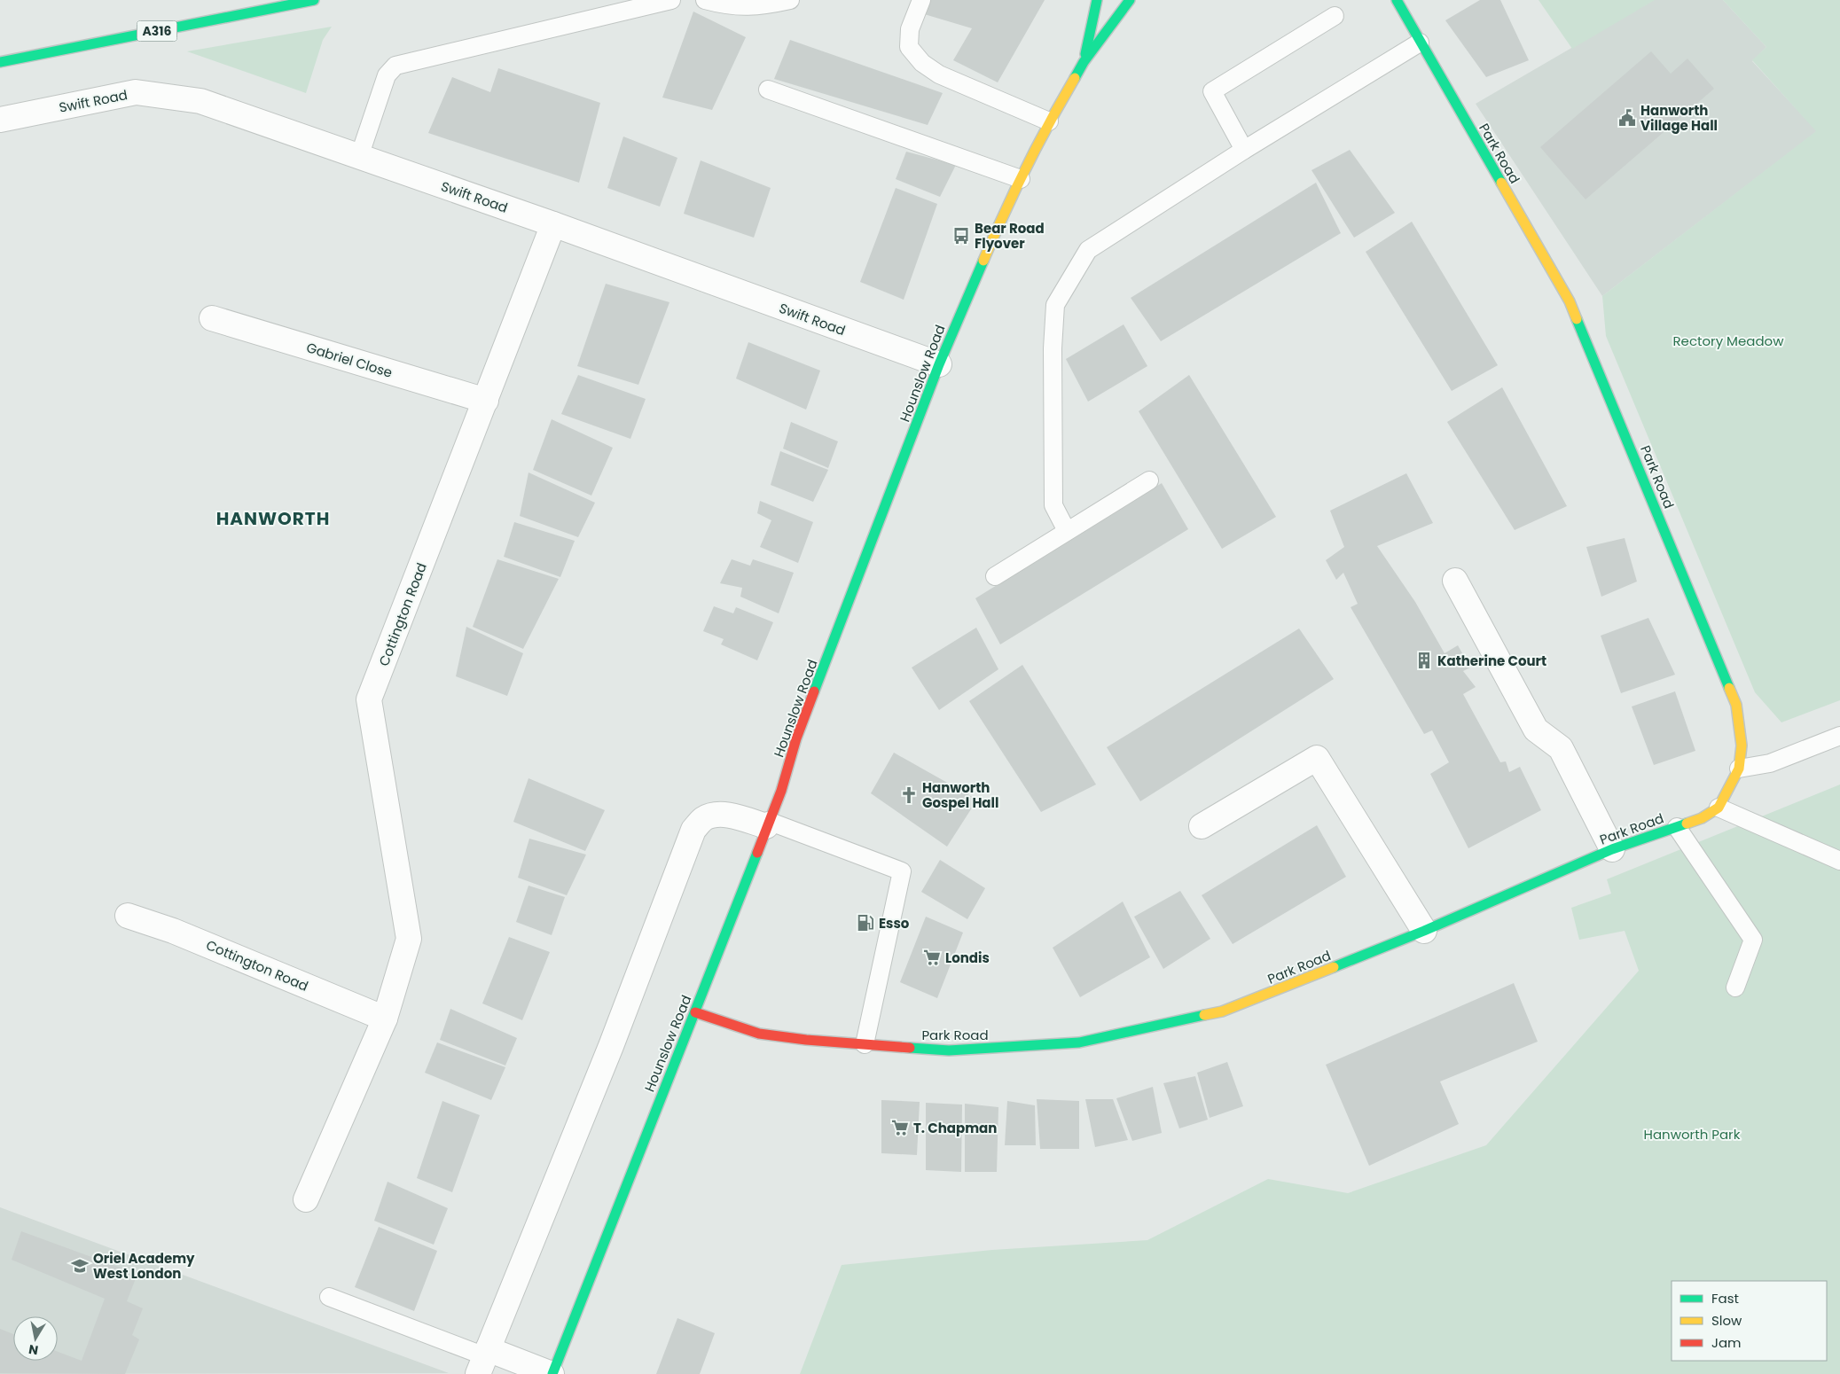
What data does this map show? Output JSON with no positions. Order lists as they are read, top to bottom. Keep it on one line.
{"streets":{"main road":["A316","Park Road","Hounslow Road"],"street":["Swift Road","Gabriel Close","Cottington Road"]},"crossings":[["Swift Road","Hounslow Road"],["Swift Road","Cottington Road"],["Park Road","Hounslow Road"],["Gabriel Close","Cottington Road"]],"districts":["HANWORTH"],"parks":["Rectory Meadow","Hanworth Park"],"places":{"public building":["Hanworth Village Hall"],"bus stop":["Bear Road Flyover"],"building":["Katherine Court"],"church":["Hanworth Gospel Hall"],"fuel station":["Esso"],"supermarket":["Londis","T. Chapman"],"school or university":["Oriel Academy West London"]},"legend":["Fast","Slow","Jam"],"north":"bottom"}
